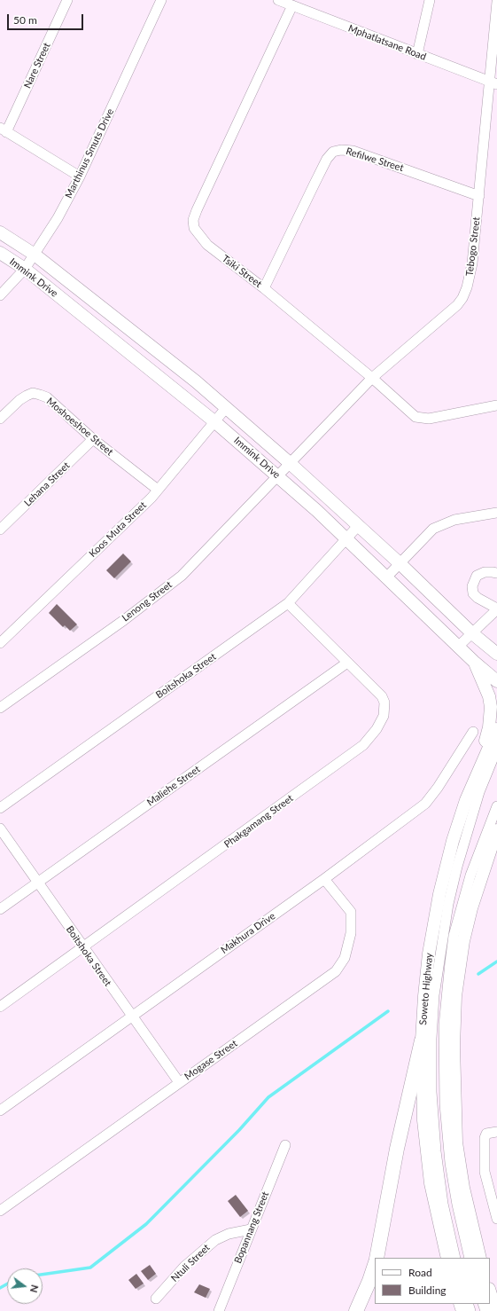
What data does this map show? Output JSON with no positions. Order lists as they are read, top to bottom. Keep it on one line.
{"streets":{"main road":["Immink Drive","Soweto Highway"],"street":["Mphatlatsane Road","Nare Street","Marthinus Smuts Drive","Refilwe Street","Tebogo Street","Tsiki Street","Moshoeshoe Street","Lehana Street","Koos Muta Street","Lenong Street","Boitshoka Street","Maliehe Street","Phakgamang Street","Makhura Drive","Mogase Street","Bopannang Street","Ntuli Street"]},"crossings":[["Mphatlatsane Road","Tebogo Street"],["Mphatlatsane Road","Tsiki Street"],["Marthinus Smuts Drive","Immink Drive"],["Refilwe Street","Tebogo Street"],["Refilwe Street","Tsiki Street"],["Tebogo Street","Tsiki Street"],["Tebogo Street","Immink Drive"],["Tebogo Street","Lenong Street"],["Immink Drive","Koos Muta Street"],["Immink Drive","Lenong Street"],["Immink Drive","Boitshoka Street"],["Moshoeshoe Street","Lehana Street"],["Moshoeshoe Street","Koos Muta Street"],["Boitshoka Street","Maliehe Street"],["Boitshoka Street","Phakgamang Street"],["Boitshoka Street","Makhura Drive"],["Boitshoka Street","Mogase Street"],["Maliehe Street","Phakgamang Street"],["Makhura Drive","Mogase Street"],["Bopannang Street","Ntuli Street"]],"legend":["Road","Building"],"scale_bar":"50 m","north":"right"}
